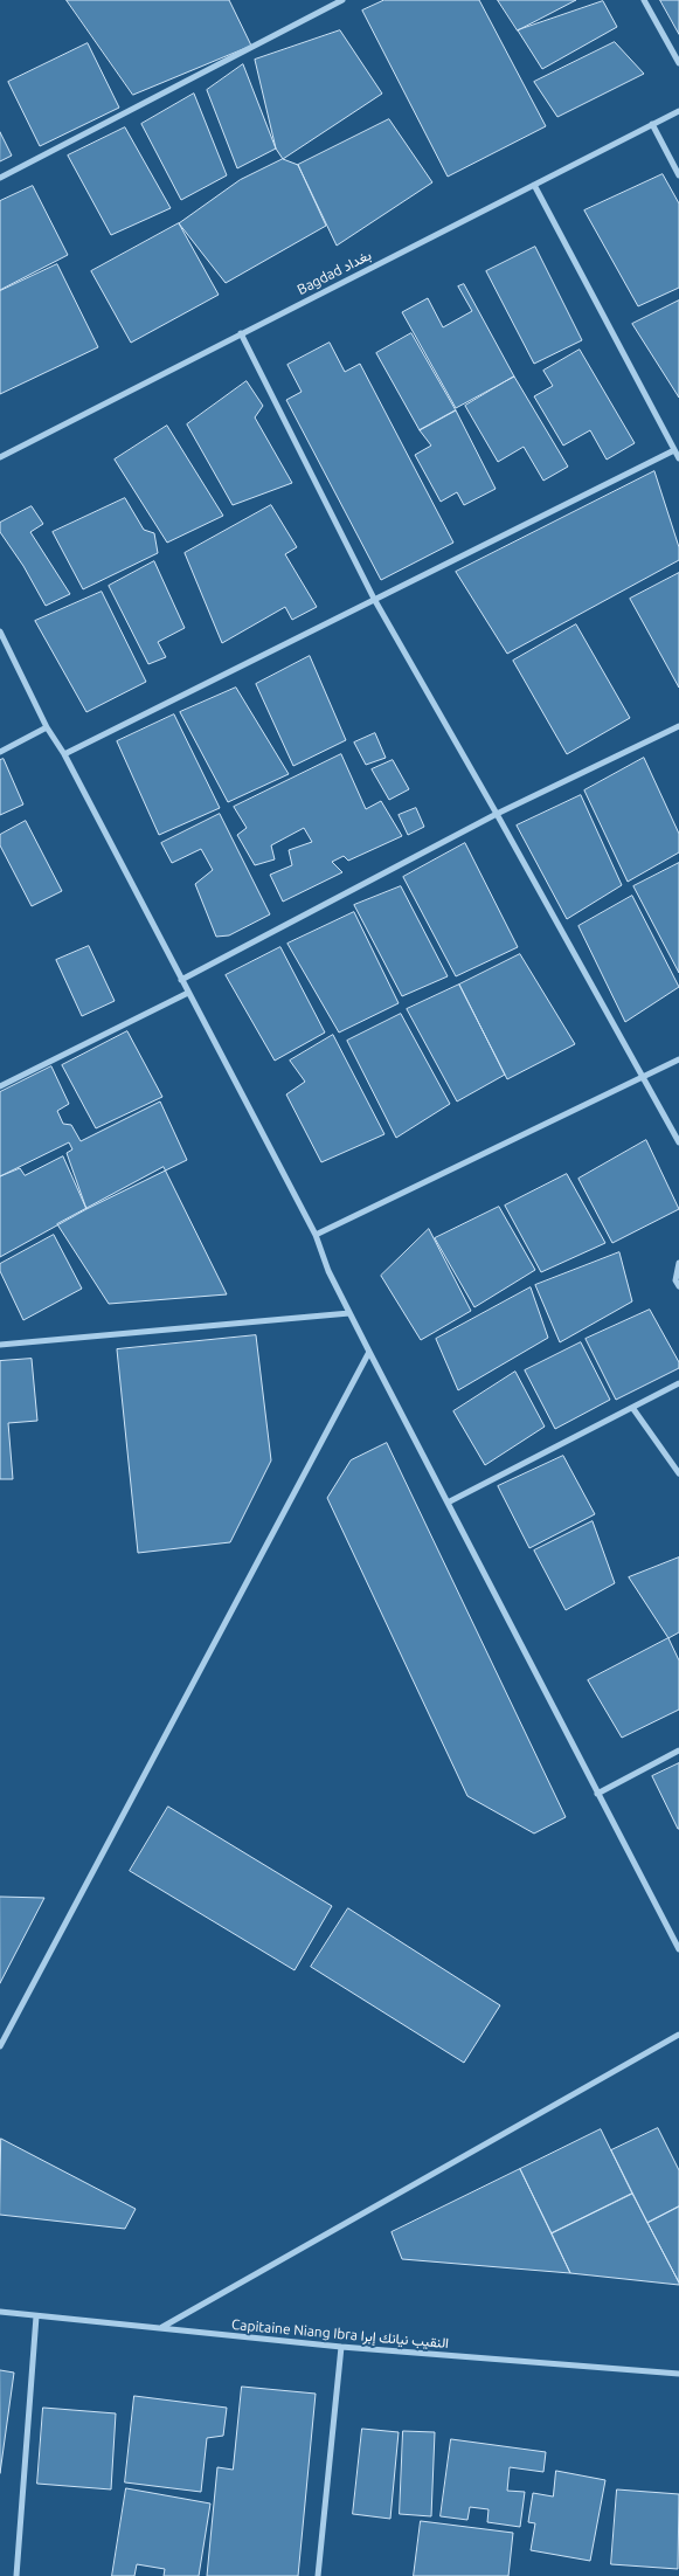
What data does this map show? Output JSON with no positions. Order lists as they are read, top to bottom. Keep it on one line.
{"streets":{"street":["Bagdad بغداد","Capitaine Niang Ibra النقيب نيانك إبرا"]}}
